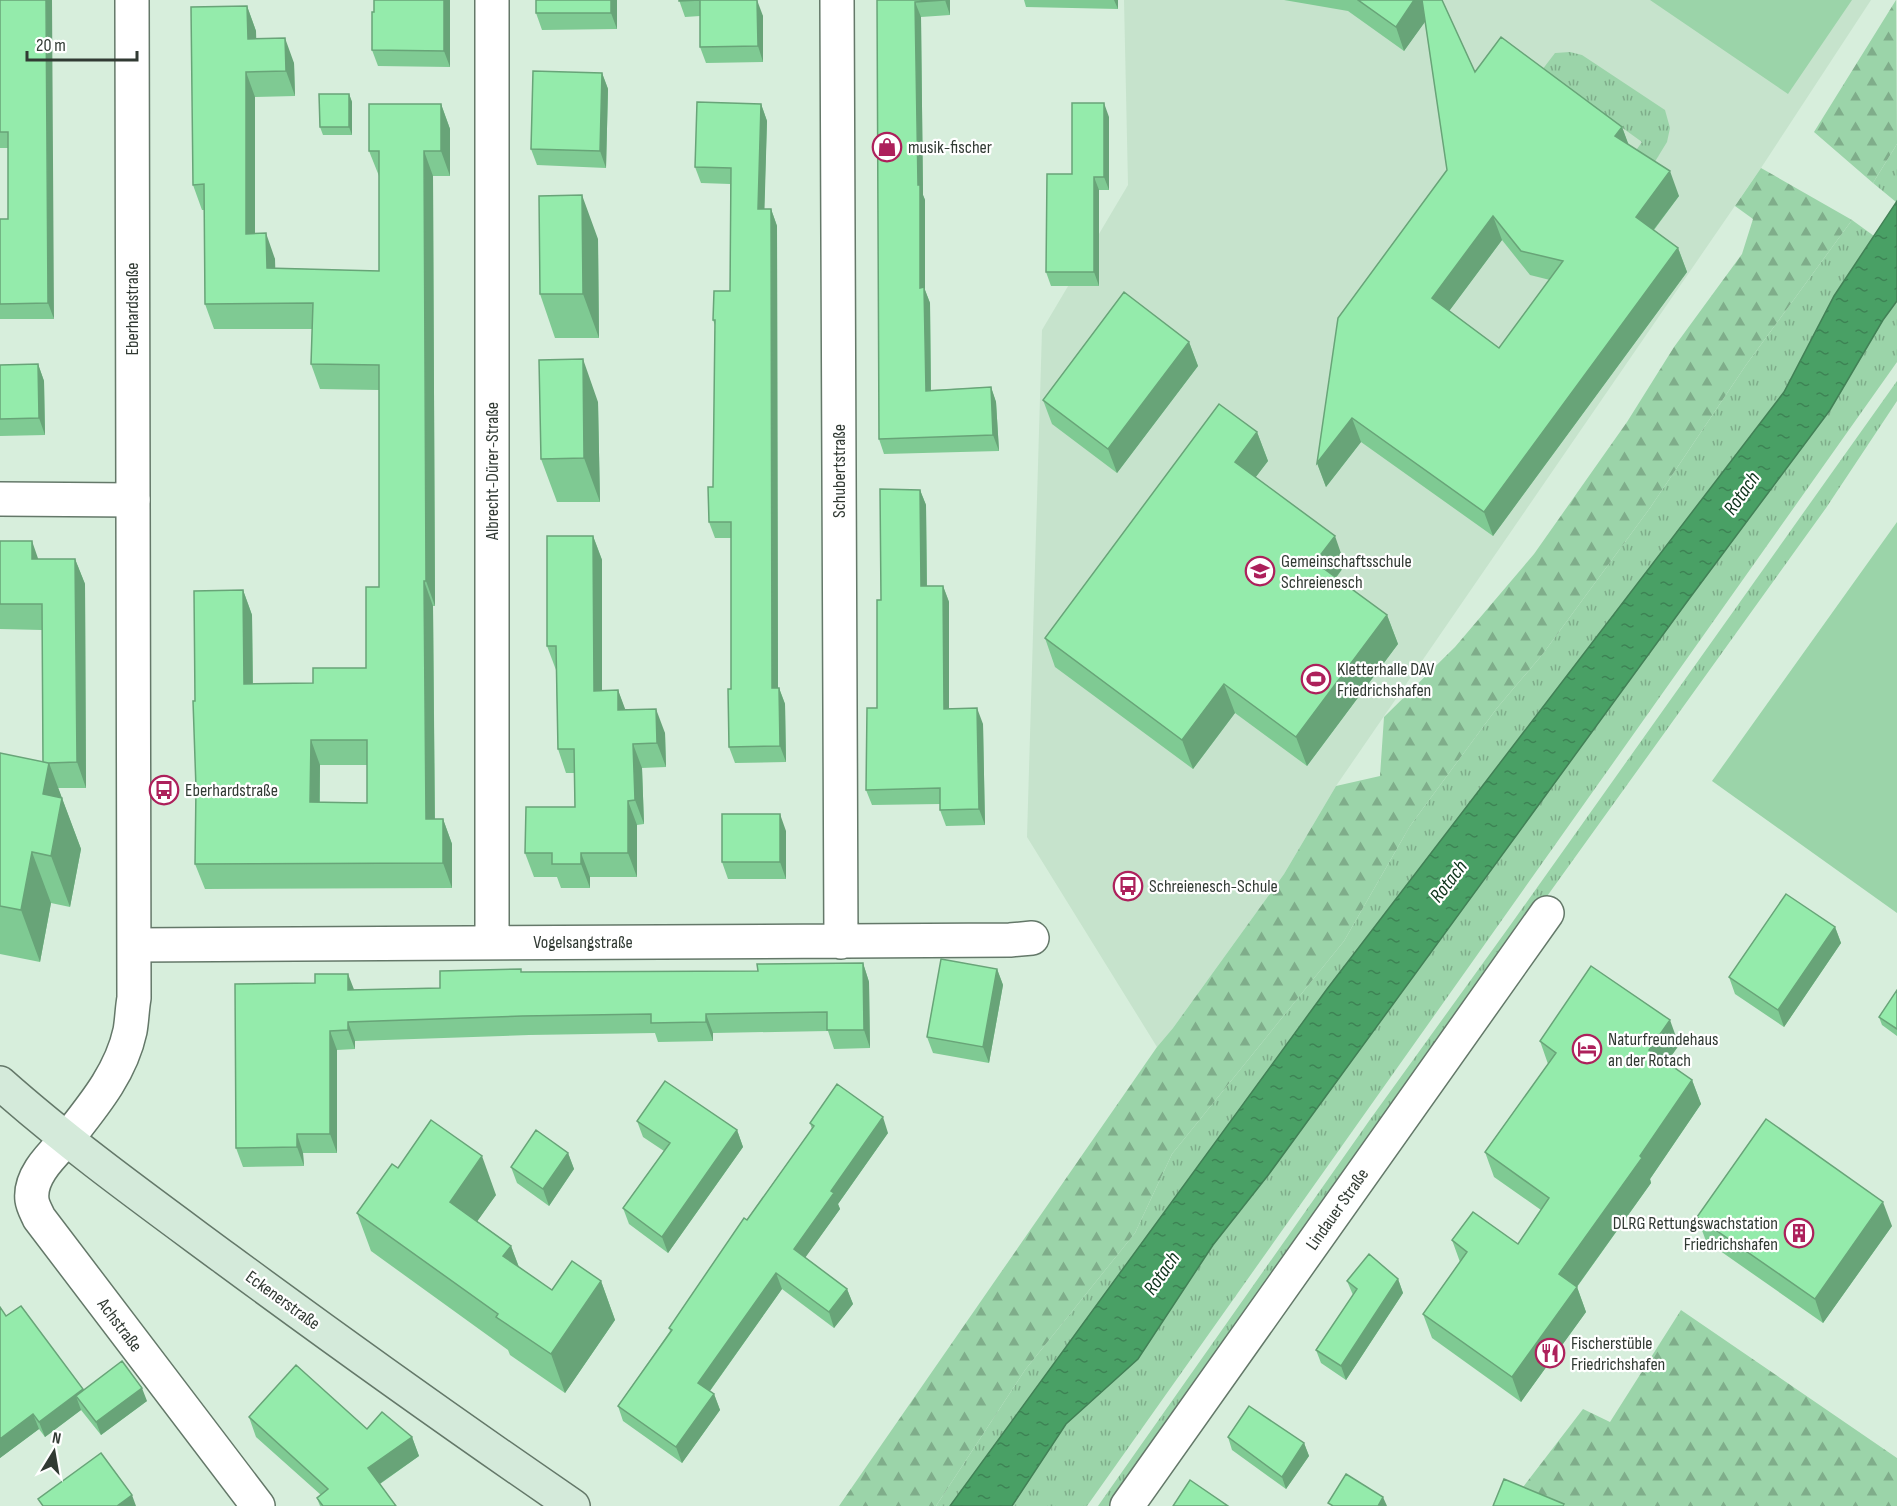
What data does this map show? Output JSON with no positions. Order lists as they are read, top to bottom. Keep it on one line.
{"streets":{"main road":["Eckenerstraße"],"street":["Eberhardstraße","Albrecht-Dürer-Straße","Schubertstraße","Vogelsangstraße","Lindauer Straße","Achstraße"]},"crossings":[["Eberhardstraße","Vogelsangstraße"],["Eberhardstraße","Eckenerstraße"],["Eberhardstraße","Achstraße"],["Albrecht-Dürer-Straße","Vogelsangstraße"],["Schubertstraße","Vogelsangstraße"],["Eckenerstraße","Achstraße"]],"water":["Rotach"],"places":{"shop":["musik-fischer"],"school or university":["Gemeinschaftsschule Schreienesch"],"sports":["Kletterhalle DAV Friedrichshafen"],"bus stop":["Eberhardstraße","Schreienesch-Schule"],"hotel":["Naturfreundehaus an der Rotach"],"building":["DLRG Rettungswachstation Friedrichshafen"],"restaurant":["Fischerstüble Friedrichshafen"]},"scale_bar":"20 m","north":"top"}
